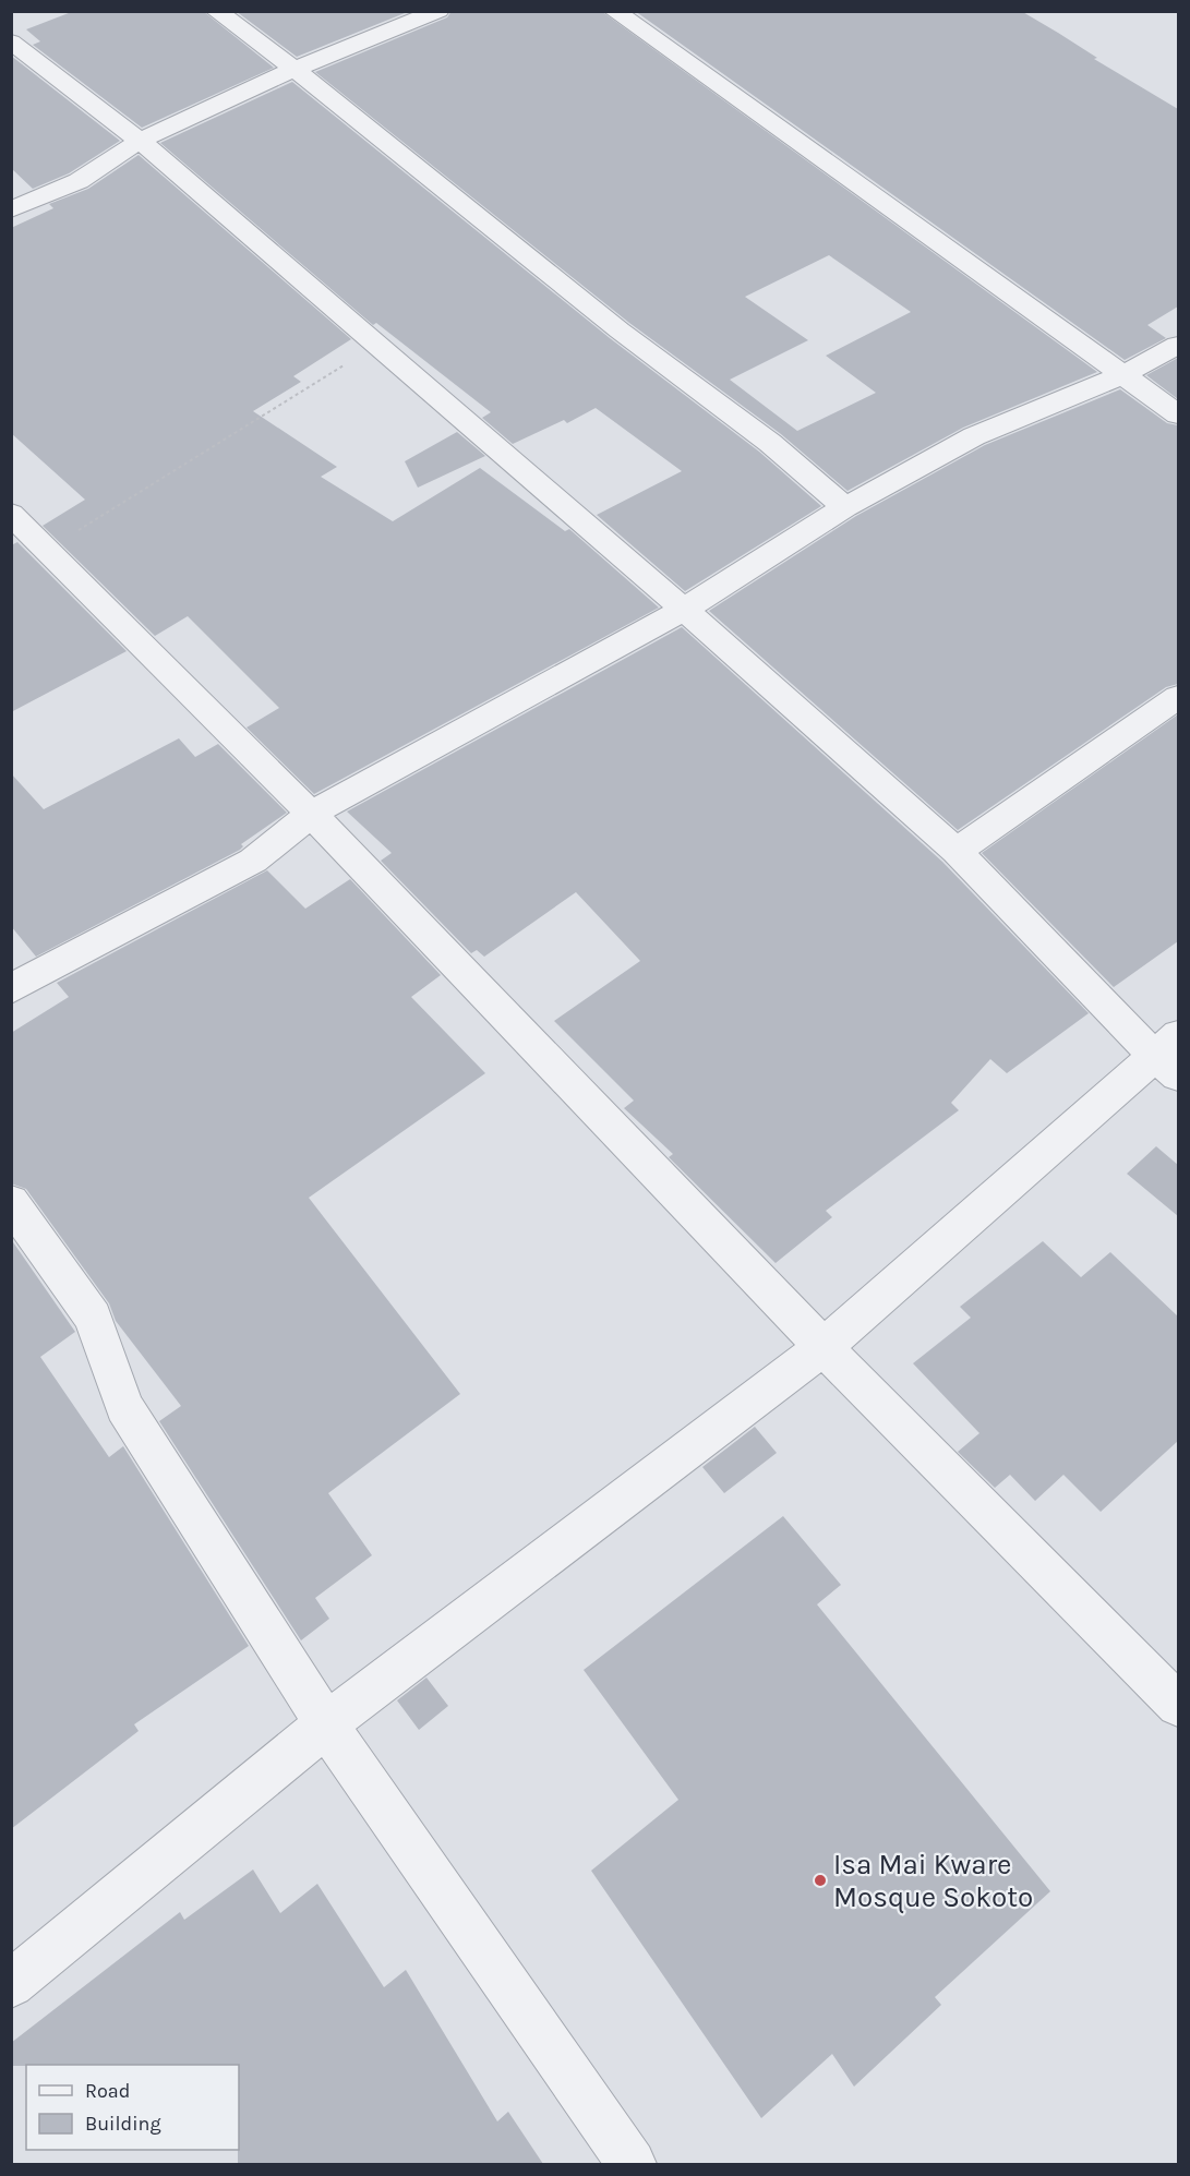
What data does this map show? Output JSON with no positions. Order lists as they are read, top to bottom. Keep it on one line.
{"places":["Isa Mai Kware Mosque Sokoto"],"legend":["Road","Building"]}
